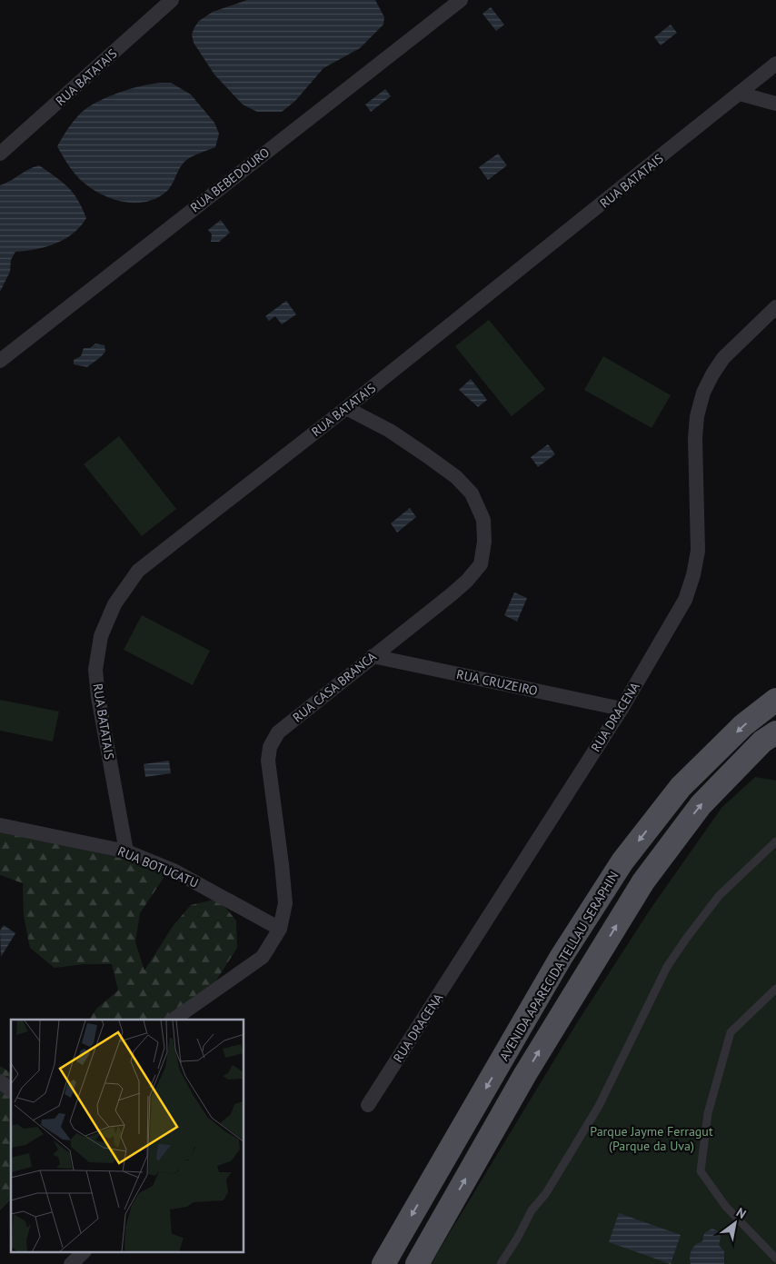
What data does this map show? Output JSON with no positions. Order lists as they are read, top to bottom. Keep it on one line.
{"streets":{"main road":["AVENIDA APARECIDA TELLAU SERAPHIN"],"street":["RUA BATATAIS","RUA BEBEDOURO","RUA CRUZEIRO","RUA CASA BRANCA","RUA DRACENA","RUA BOTUCATU"]},"crossings":[["RUA BATATAIS","RUA CASA BRANCA"],["RUA BATATAIS","RUA BOTUCATU"],["RUA CRUZEIRO","RUA CASA BRANCA"],["RUA CRUZEIRO","RUA DRACENA"],["RUA CASA BRANCA","RUA BOTUCATU"]],"parks":["Parque Jayme Ferragut (Parque da Uva)"],"north":"top right"}
